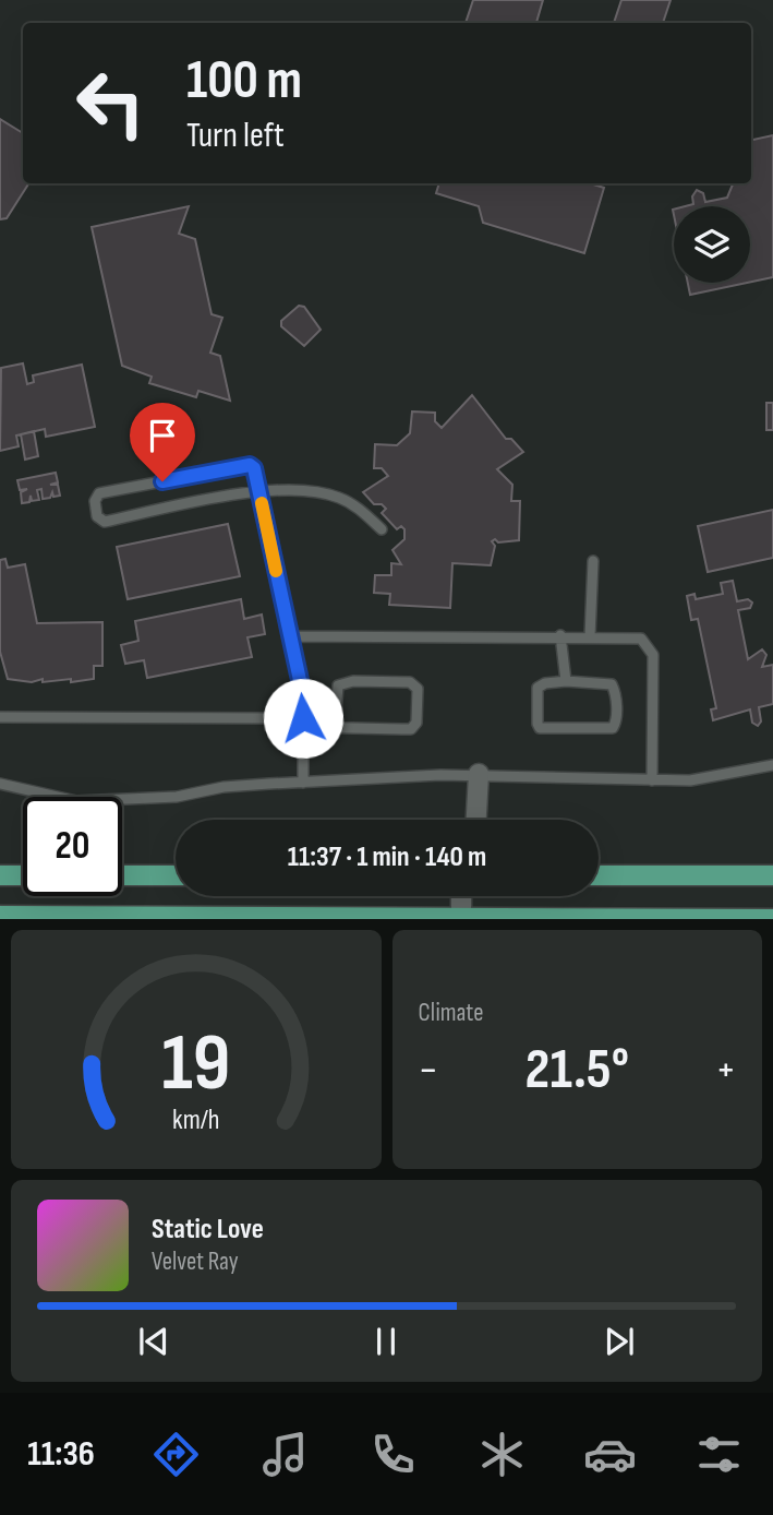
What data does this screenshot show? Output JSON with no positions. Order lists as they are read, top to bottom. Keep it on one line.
{"page":{"turn":["100 m","Turn left"],"limit":"20","trip":"11:37 · 1 min · 140 m","tile":"Climate","heat":["−","21.5°","+"],"song":["Static Love","Velvet Ray"],"tabs":"11:36","gauge":["19","km/h"]}}
